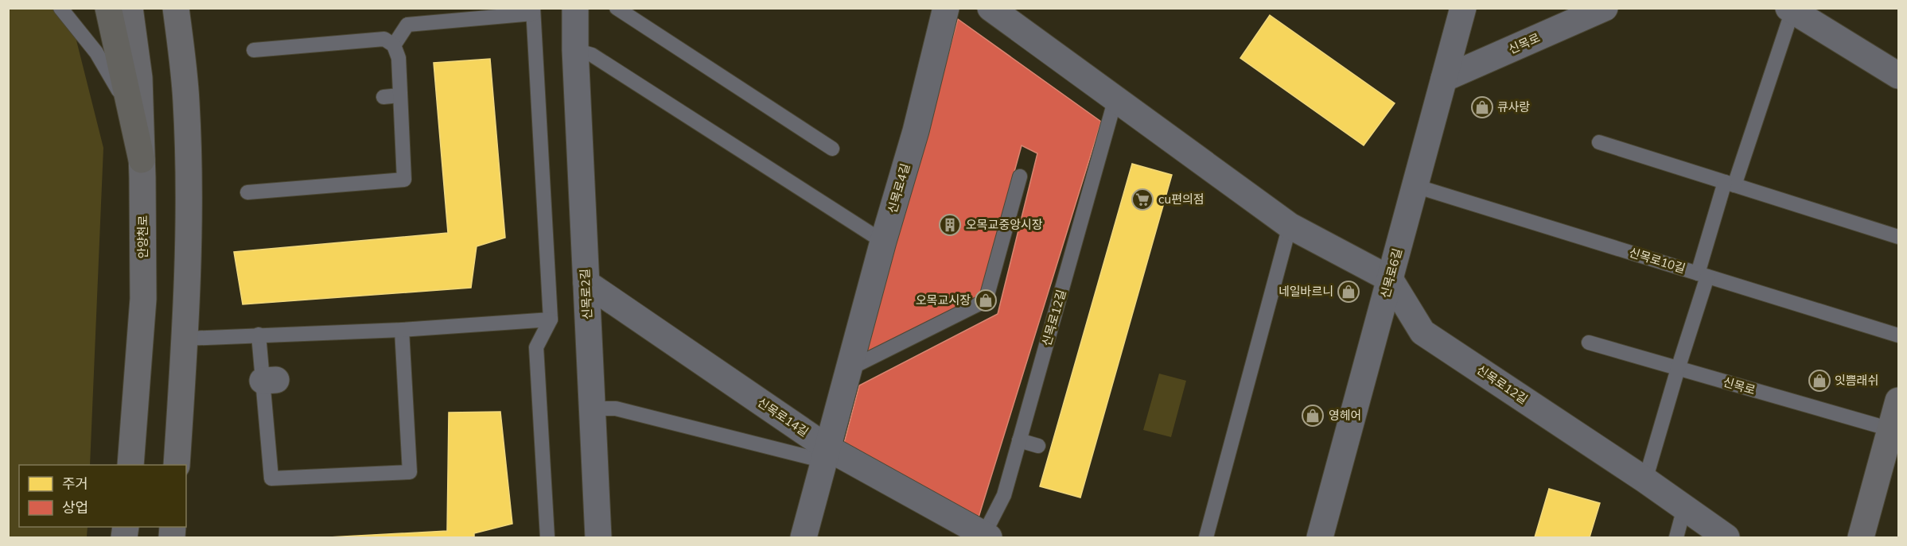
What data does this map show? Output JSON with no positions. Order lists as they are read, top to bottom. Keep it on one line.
{"streets":{"main road":["안양천로"],"street":["신목로","신목로4길","신목로6길","신목로2길","신목로12길","신목로14길"],"lane":["신목로10길"]},"crossings":[["신목로","신목로6길"],["신목로4길","신목로14길"],["신목로10길","신목로6길"],["신목로6길","신목로12길"],["신목로2길","신목로14길"],["신목로12길","신목로14길"]],"places":{"shop":["큐사랑","네일바르니","오목교시장","잇쁨래쉬","영헤어"],"supermarket":["cu편의점"],"building":["오목교중앙시장"]},"legend":["주거","상업"]}
